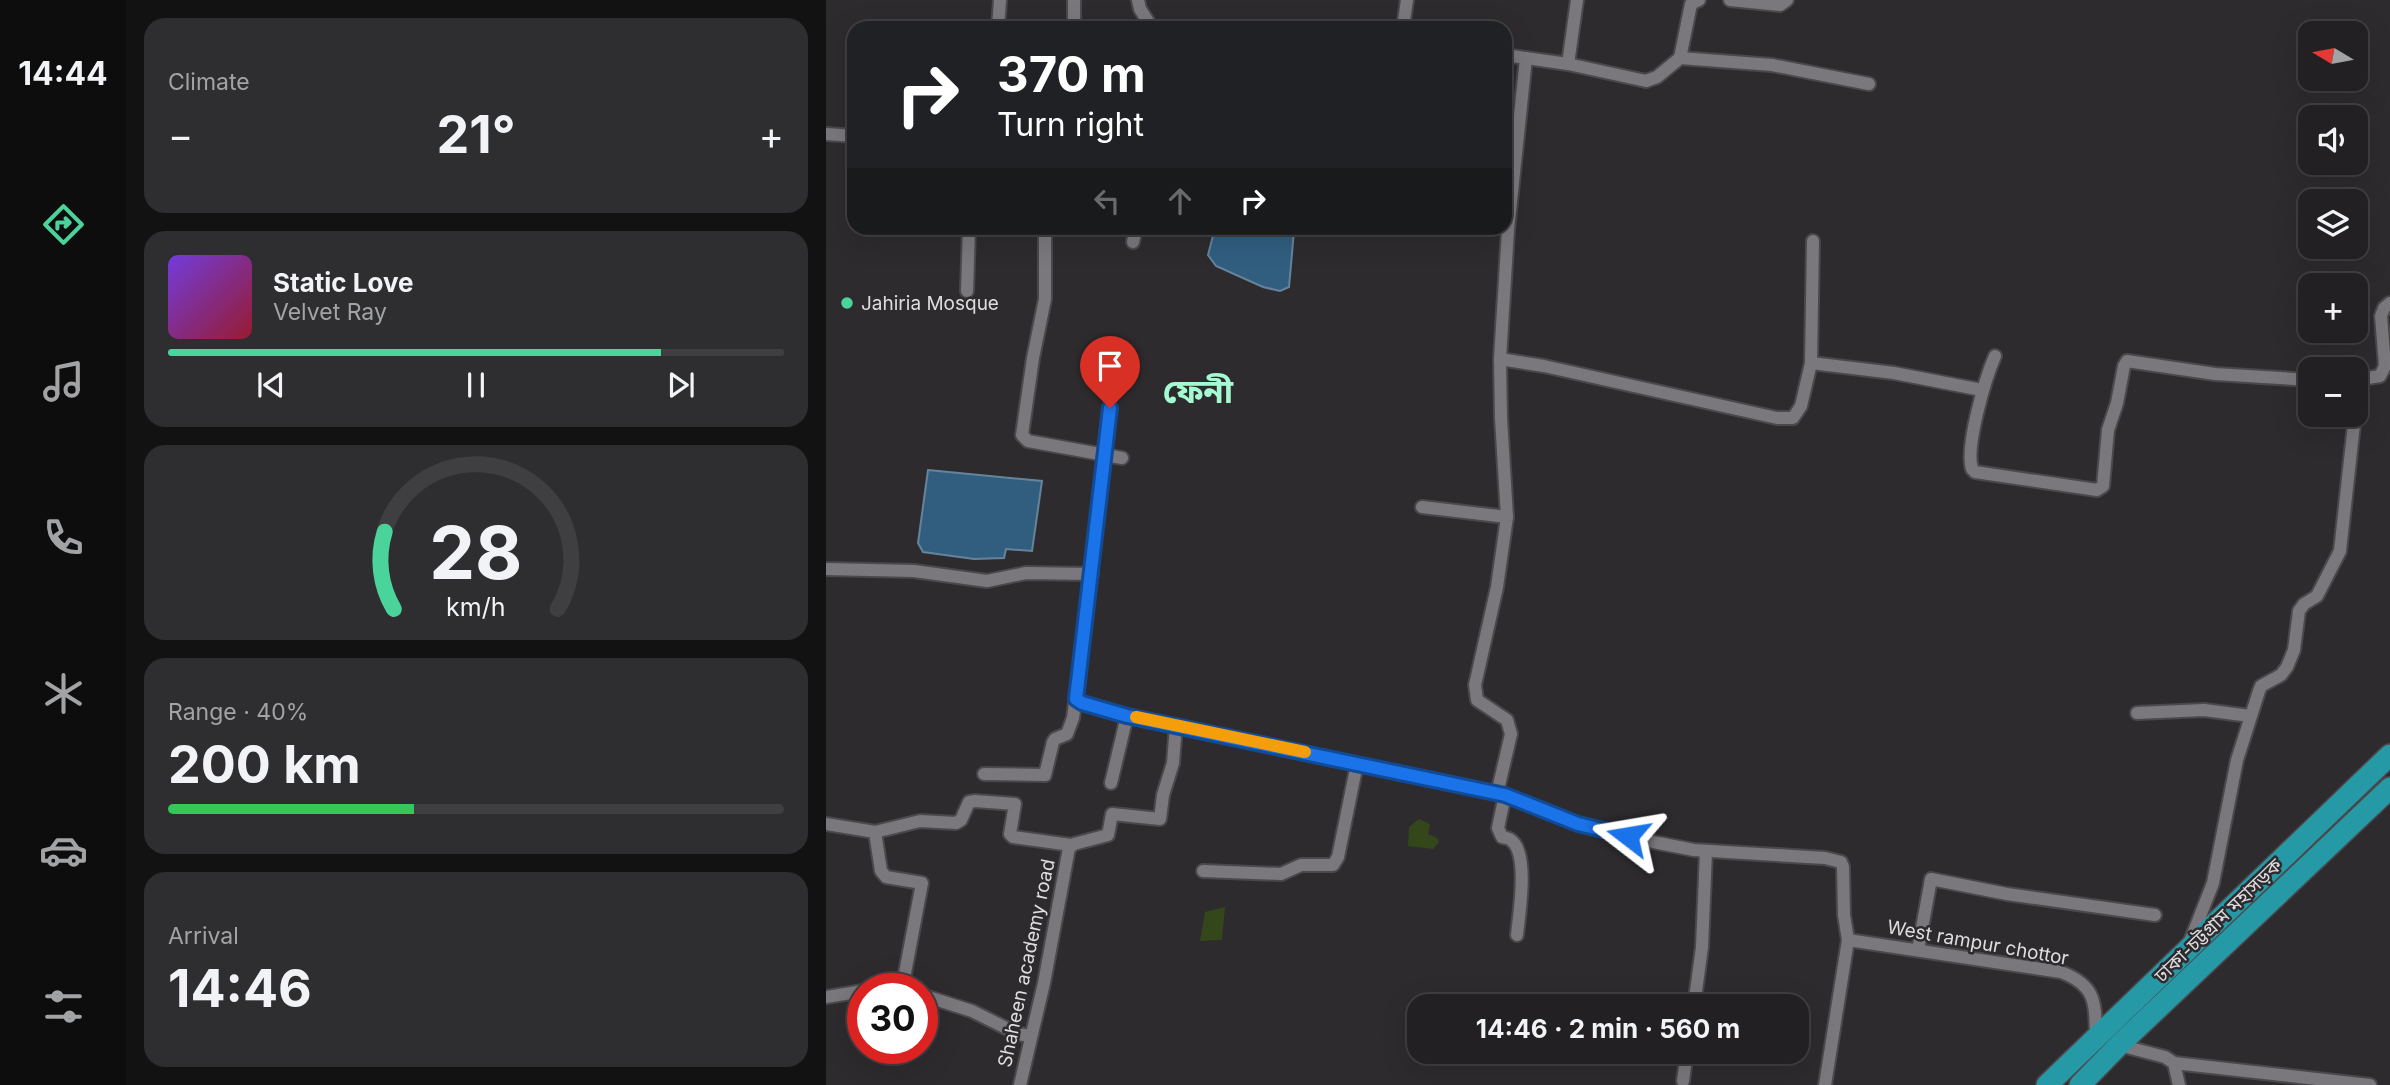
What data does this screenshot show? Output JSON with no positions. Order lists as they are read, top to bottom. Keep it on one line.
{"streets":{"highway":["ঢাকা-চট্টগ্রাম মহাসড়ক"],"street":["West rampur chottor","Shaheen academy road"]},"crossings":[["ঢাকা-চট্টগ্রাম মহাসড়ক","West rampur chottor"]],"districts":["ফেনী"],"places":["Jahiria Mosque"],"north":"left","page":{"tabs":"14:44","tile":["Climate",["Range · 40%","200 km"],["Arrival","14:46"]],"map_buttons":["+","−"],"turn":["370 m","Turn right"],"heat":["−","21°","+"],"song":["Static Love","Velvet Ray"],"limit":"30","trip":"14:46 · 2 min · 560 m","gauge":["28","km/h"]}}
